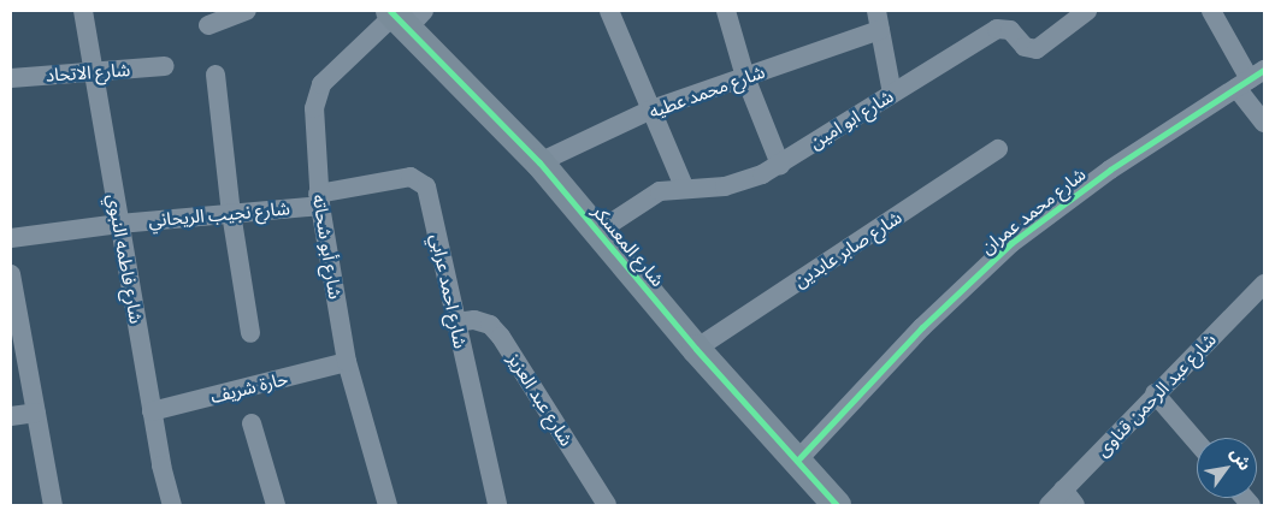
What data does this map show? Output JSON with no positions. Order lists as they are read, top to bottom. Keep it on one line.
{"streets":{"street":["شارع الاتحاد","شارع محمد عطيه","شارع ابو امين","شارع محمد عمران","شارع نجيب الريحاني","شارع المعسكر","شارع أبو شحاته","شارع صابر عابدين","شارع فاطمه النبوي","شارع احمد عرابي","حارة شريف","شارع عبد الرحمن قناوى","شارع عبد العزيز"]},"crossings":[["شارع الاتحاد","شارع فاطمه النبوي"],["شارع محمد عطيه","شارع المعسكر"],["شارع ابو امين","شارع المعسكر"],["شارع محمد عمران","شارع المعسكر"],["شارع نجيب الريحاني","شارع أبو شحاته"],["شارع نجيب الريحاني","شارع فاطمه النبوي"],["شارع نجيب الريحاني","شارع احمد عرابي"],["شارع المعسكر","شارع أبو شحاته"],["شارع المعسكر","شارع صابر عابدين"],["شارع أبو شحاته","شارع احمد عرابي"],["شارع أبو شحاته","حارة شريف"],["شارع فاطمه النبوي","حارة شريف"],["شارع احمد عرابي","شارع عبد العزيز"]],"north":"top right"}
